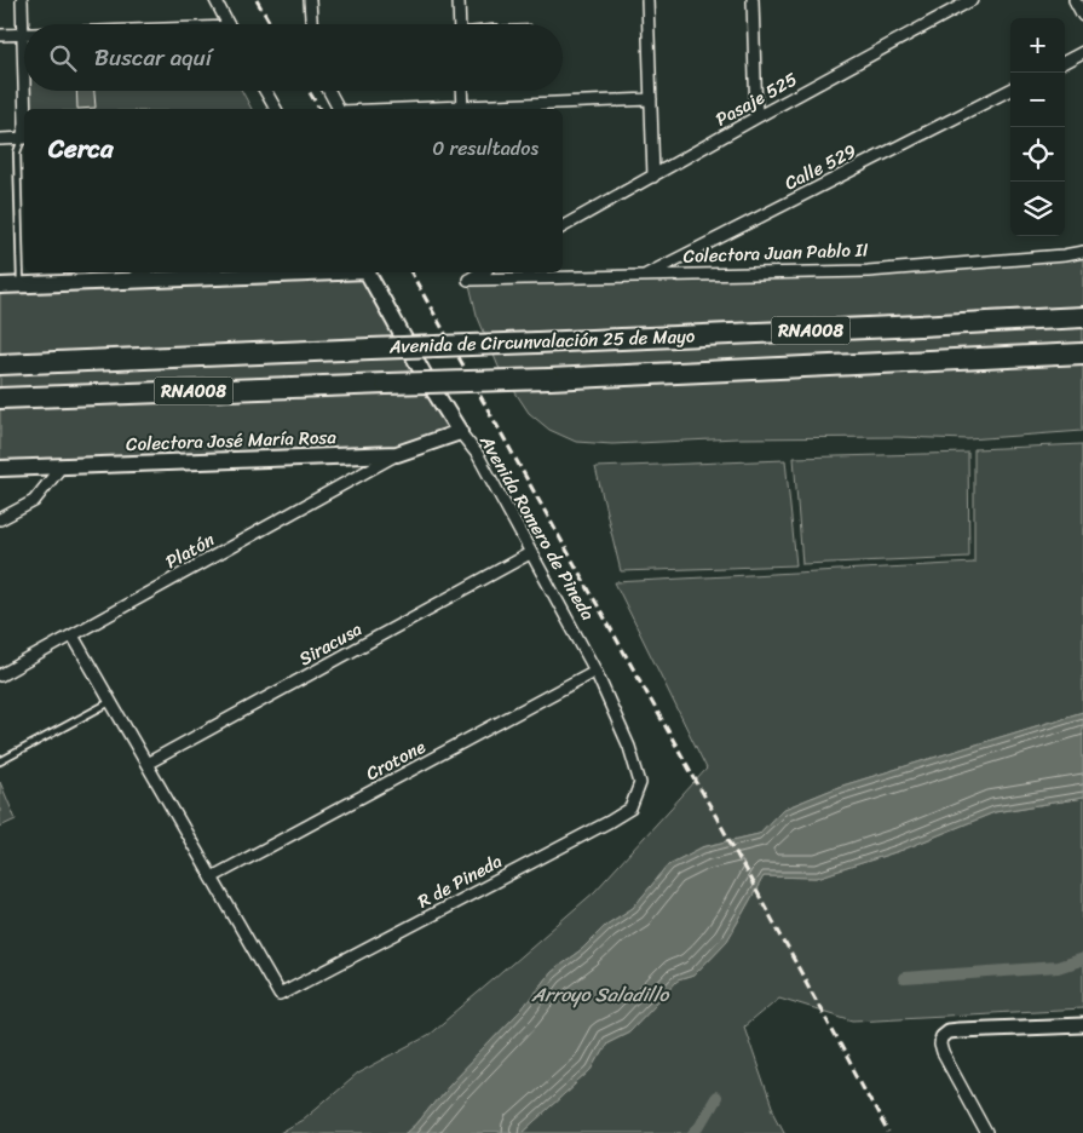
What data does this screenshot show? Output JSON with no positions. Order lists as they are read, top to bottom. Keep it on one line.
{"streets":{"highway":["RNA008","Avenida de Circunvalación 25 de Mayo"],"main road":["Colectora José María Rosa","Avenida Romero de Pineda"],"street":["Pasaje 525","Calle 529","Colectora Juan Pablo II","Platón","Siracusa","Crotone","R de Pineda"]},"crossings":[["Calle 529","Colectora Juan Pablo II"],["RNA008","Avenida de Circunvalación 25 de Mayo"],["Colectora José María Rosa","Avenida Romero de Pineda"],["Colectora José María Rosa","Platón"],["Avenida Romero de Pineda","Siracusa"],["Avenida Romero de Pineda","Crotone"],["Avenida Romero de Pineda","R de Pineda"],["Crotone","R de Pineda"]],"water":["Arroyo Saladillo"],"page":{"map_buttons":["+","−"],"search":"Buscar aquí","heading":["Cerca","0 resultados"]}}
